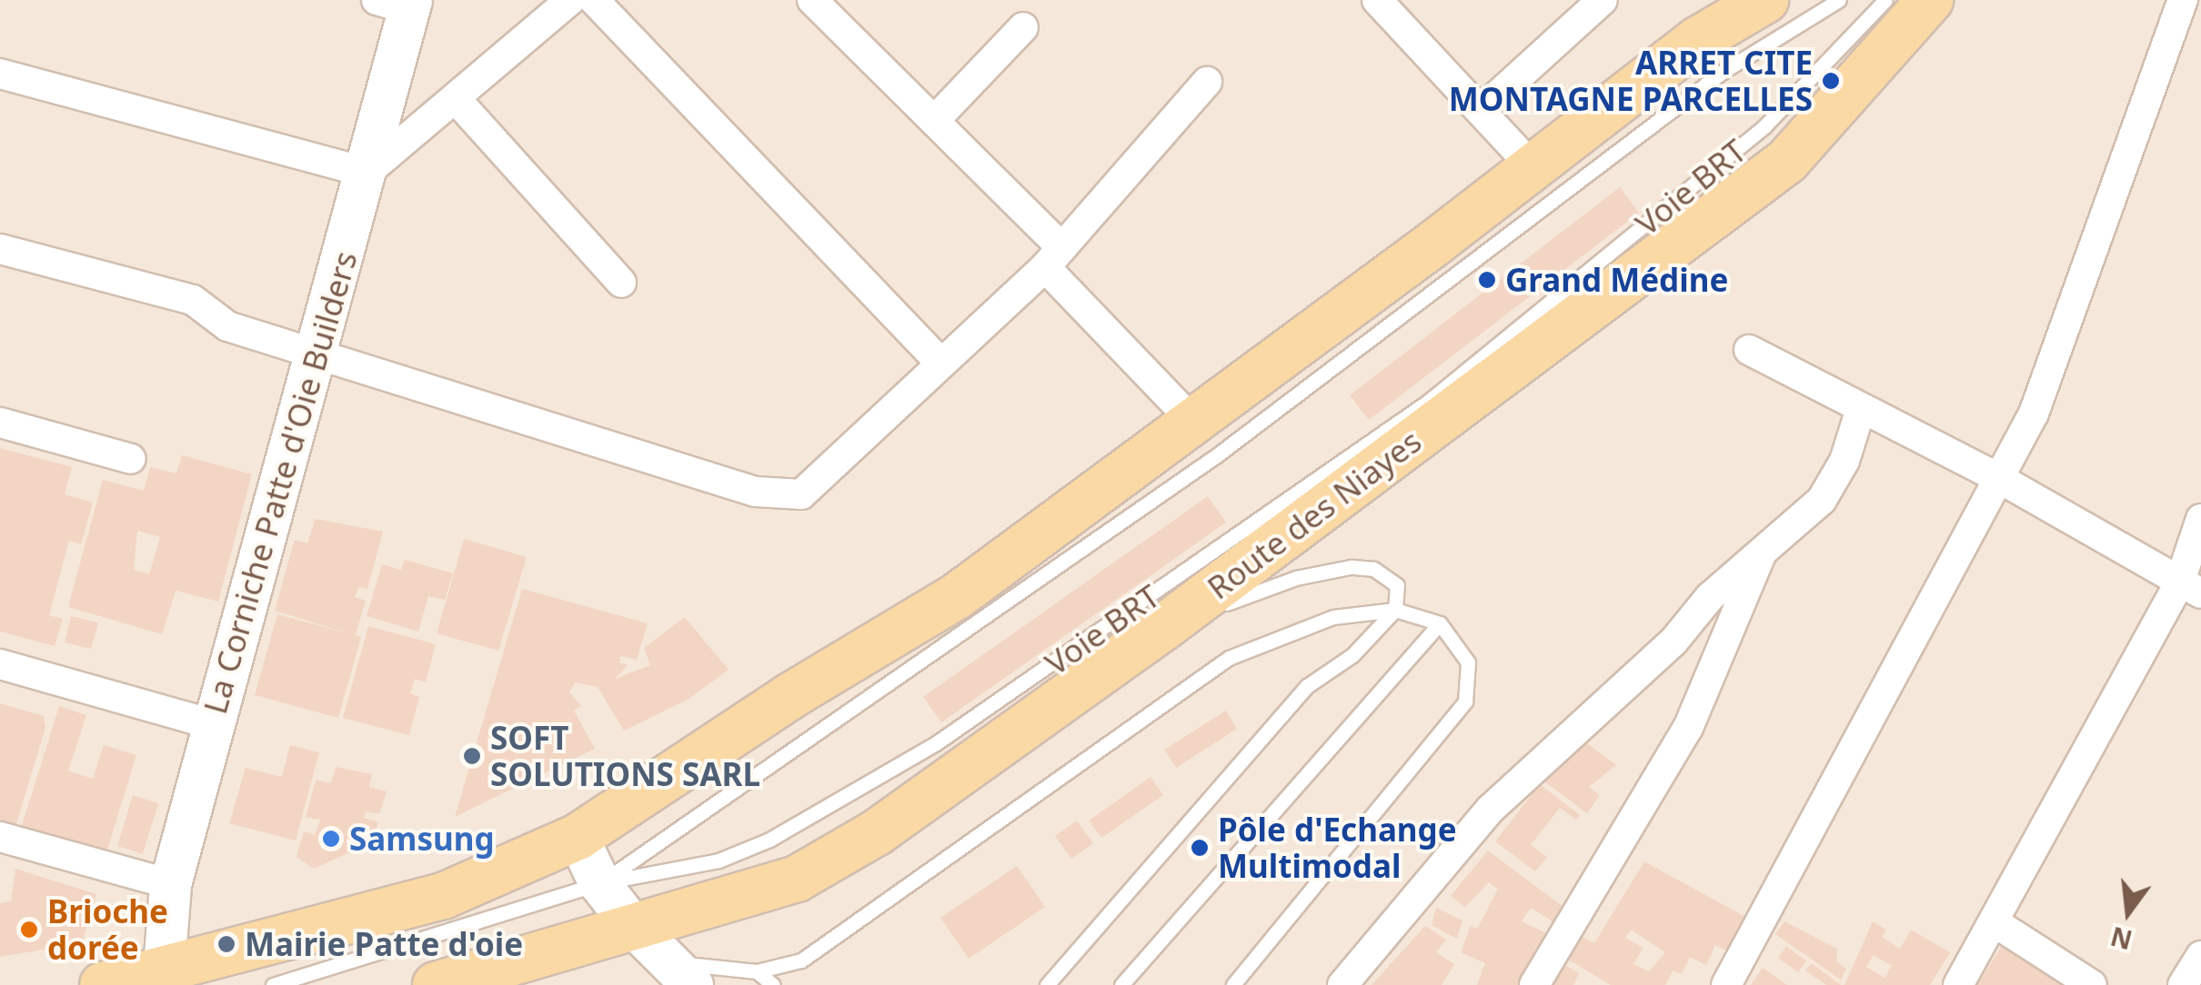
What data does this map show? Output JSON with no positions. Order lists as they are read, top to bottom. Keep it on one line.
{"streets":{"main road":["Route des Niayes"],"street":["La Corniche Patte d'Oie Builders"],"lane":["Voie BRT"]},"places":["ARRET CITE MONTAGNE PARCELLES","Grand Médine","SOFT SOLUTIONS SARL","Samsung","Pôle d'Echange Multimodal","Brioche dorée","Mairie Patte d'oie"],"north":"bottom"}
